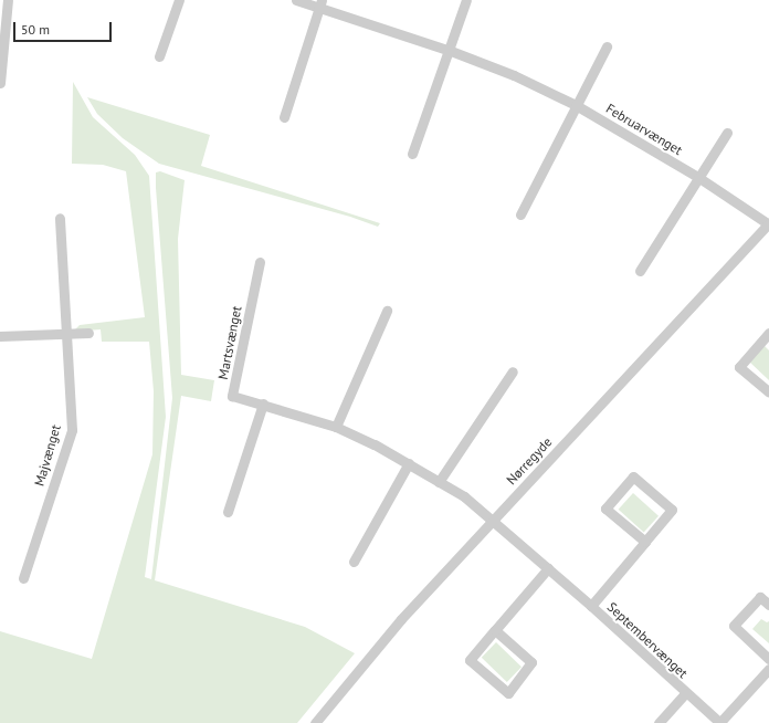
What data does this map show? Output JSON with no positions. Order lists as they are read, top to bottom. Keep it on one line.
{"streets":{"street":["Februarvænget","Martsvænget","Majvænget","Nørregyde","Septembervænget"]},"crossings":[["Februarvænget","Nørregyde"],["Martsvænget","Nørregyde"],["Martsvænget","Septembervænget"],["Nørregyde","Septembervænget"]],"scale_bar":"50 m"}
